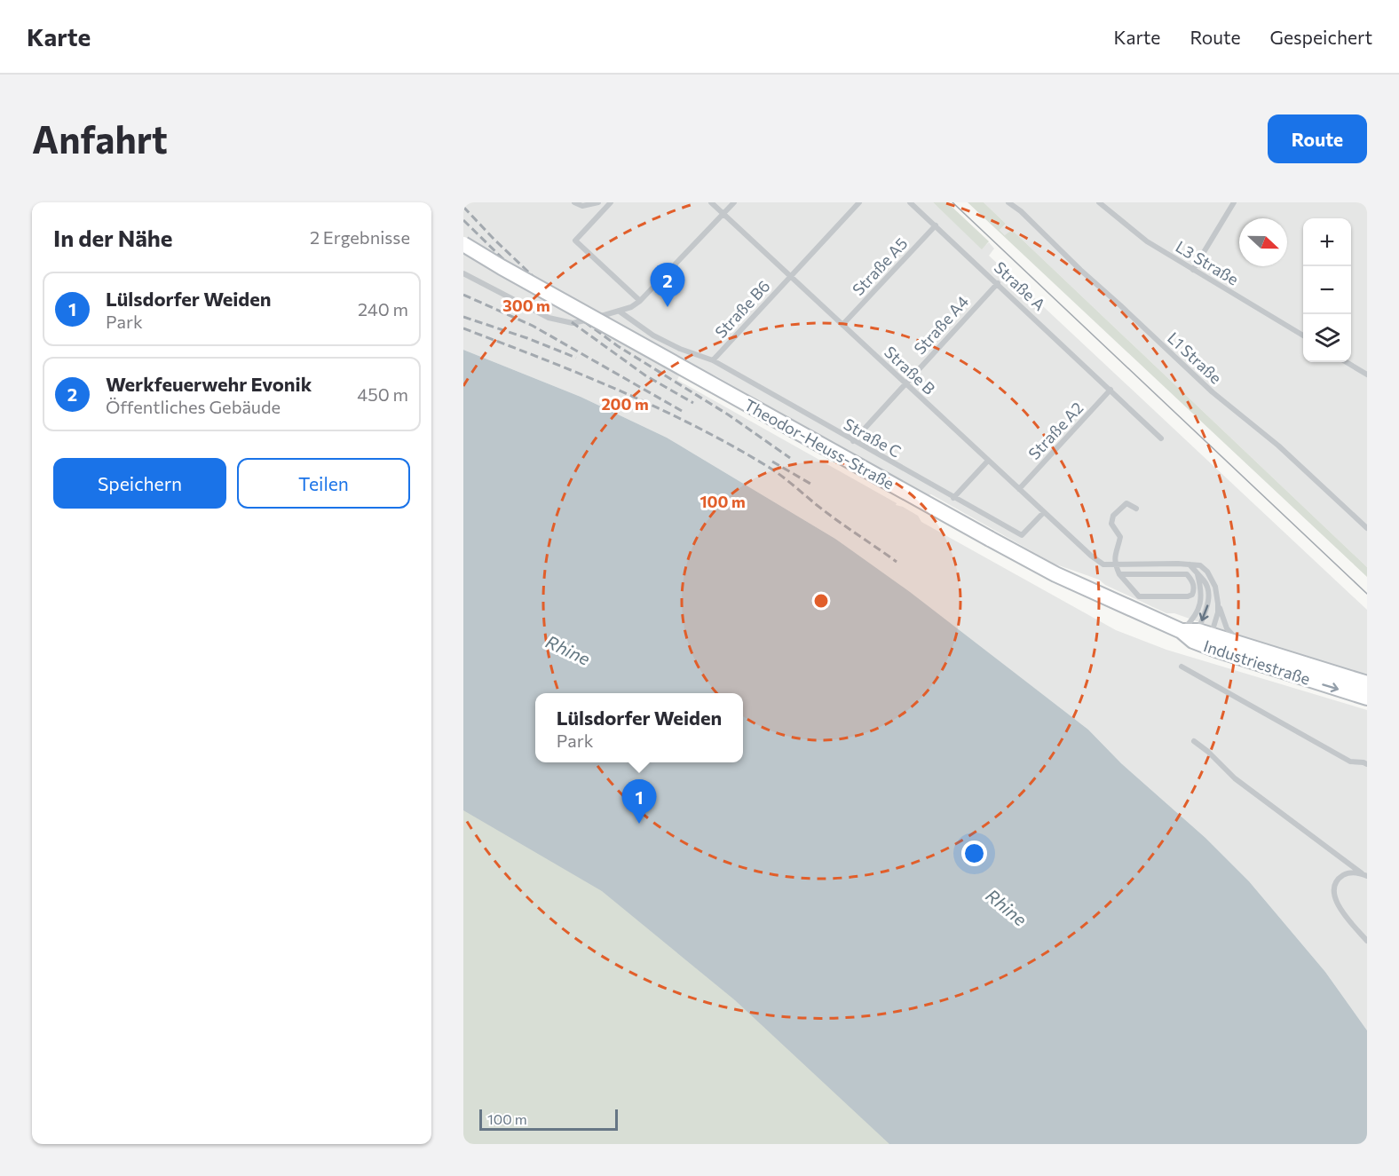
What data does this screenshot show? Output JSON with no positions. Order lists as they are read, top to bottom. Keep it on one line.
{"streets":{"main road":["Theodor-Heuss-Straße","Industriestraße"],"lane":["L3 Straße","Straße A5","Straße A","Straße B6","Straße A4","L1 Straße","Straße B","Straße A2","Straße C"]},"crossings":[["Straße A5","Straße A"],["Straße A5","Straße B"],["Straße A","Straße A4"],["Straße A","Straße A2"],["Straße B6","Straße B"],["Straße B6","Straße C"],["Straße A4","Straße B"],["Straße A4","Straße C"],["Straße B","Straße A2"],["Straße B","Straße C"],["Theodor-Heuss-Straße","Industriestraße"]],"water":["Rhine"],"scale_bar":"100 m","north":"right","page":{"header":"Karte","nav":["Karte","Route","Gespeichert"],"buttons":["Route",["Speichern","Teilen"]],"title":"Anfahrt","heading":["In der Nähe","2 Ergebnisse"],"map_buttons":["+","−"],"pins":["2","1"],"list":[{"mark":"1","name":"Lülsdorfer Weiden","note":"Park","value":"240 m"},{"mark":"2","name":"Werkfeuerwehr Evonik","note":"Öffentliches Gebäude","value":"450 m"}],"popup":["Lülsdorfer Weiden","Park"],"scale":"100 m"},"rings":["300 m","200 m","100 m"]}
